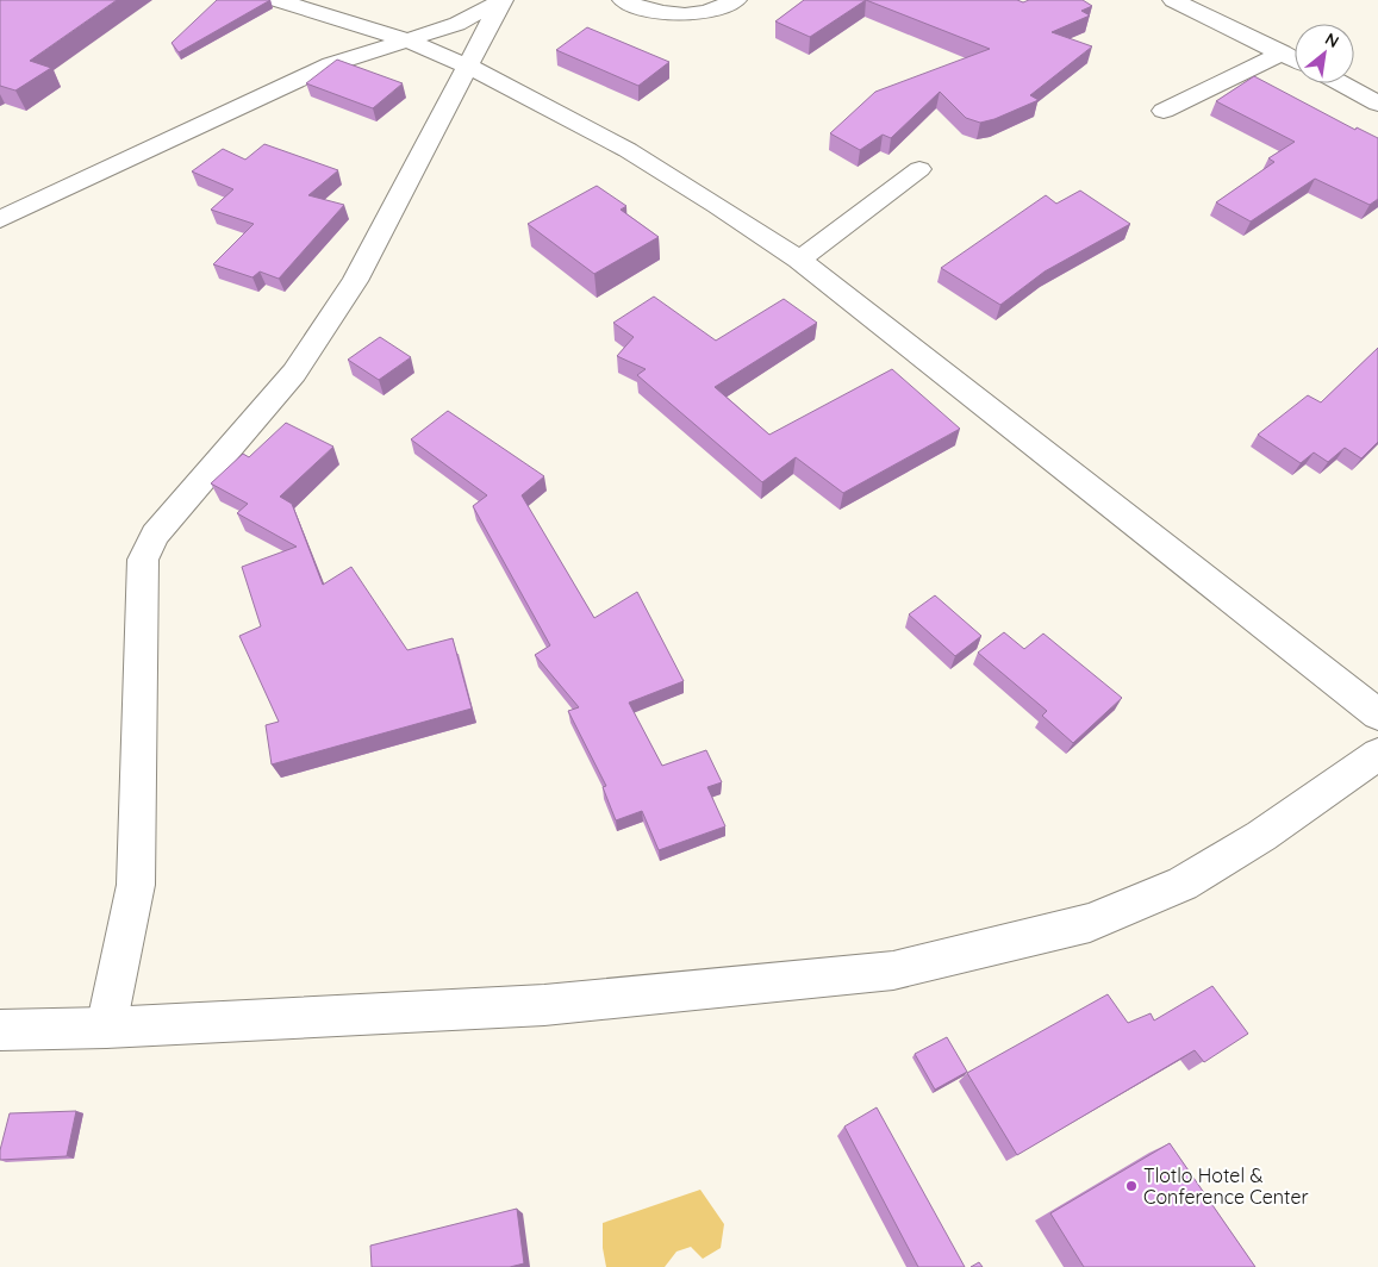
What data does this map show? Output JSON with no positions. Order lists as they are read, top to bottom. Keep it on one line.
{"places":["Tlotlo Hotel & Conference Center"],"north":"top right"}
